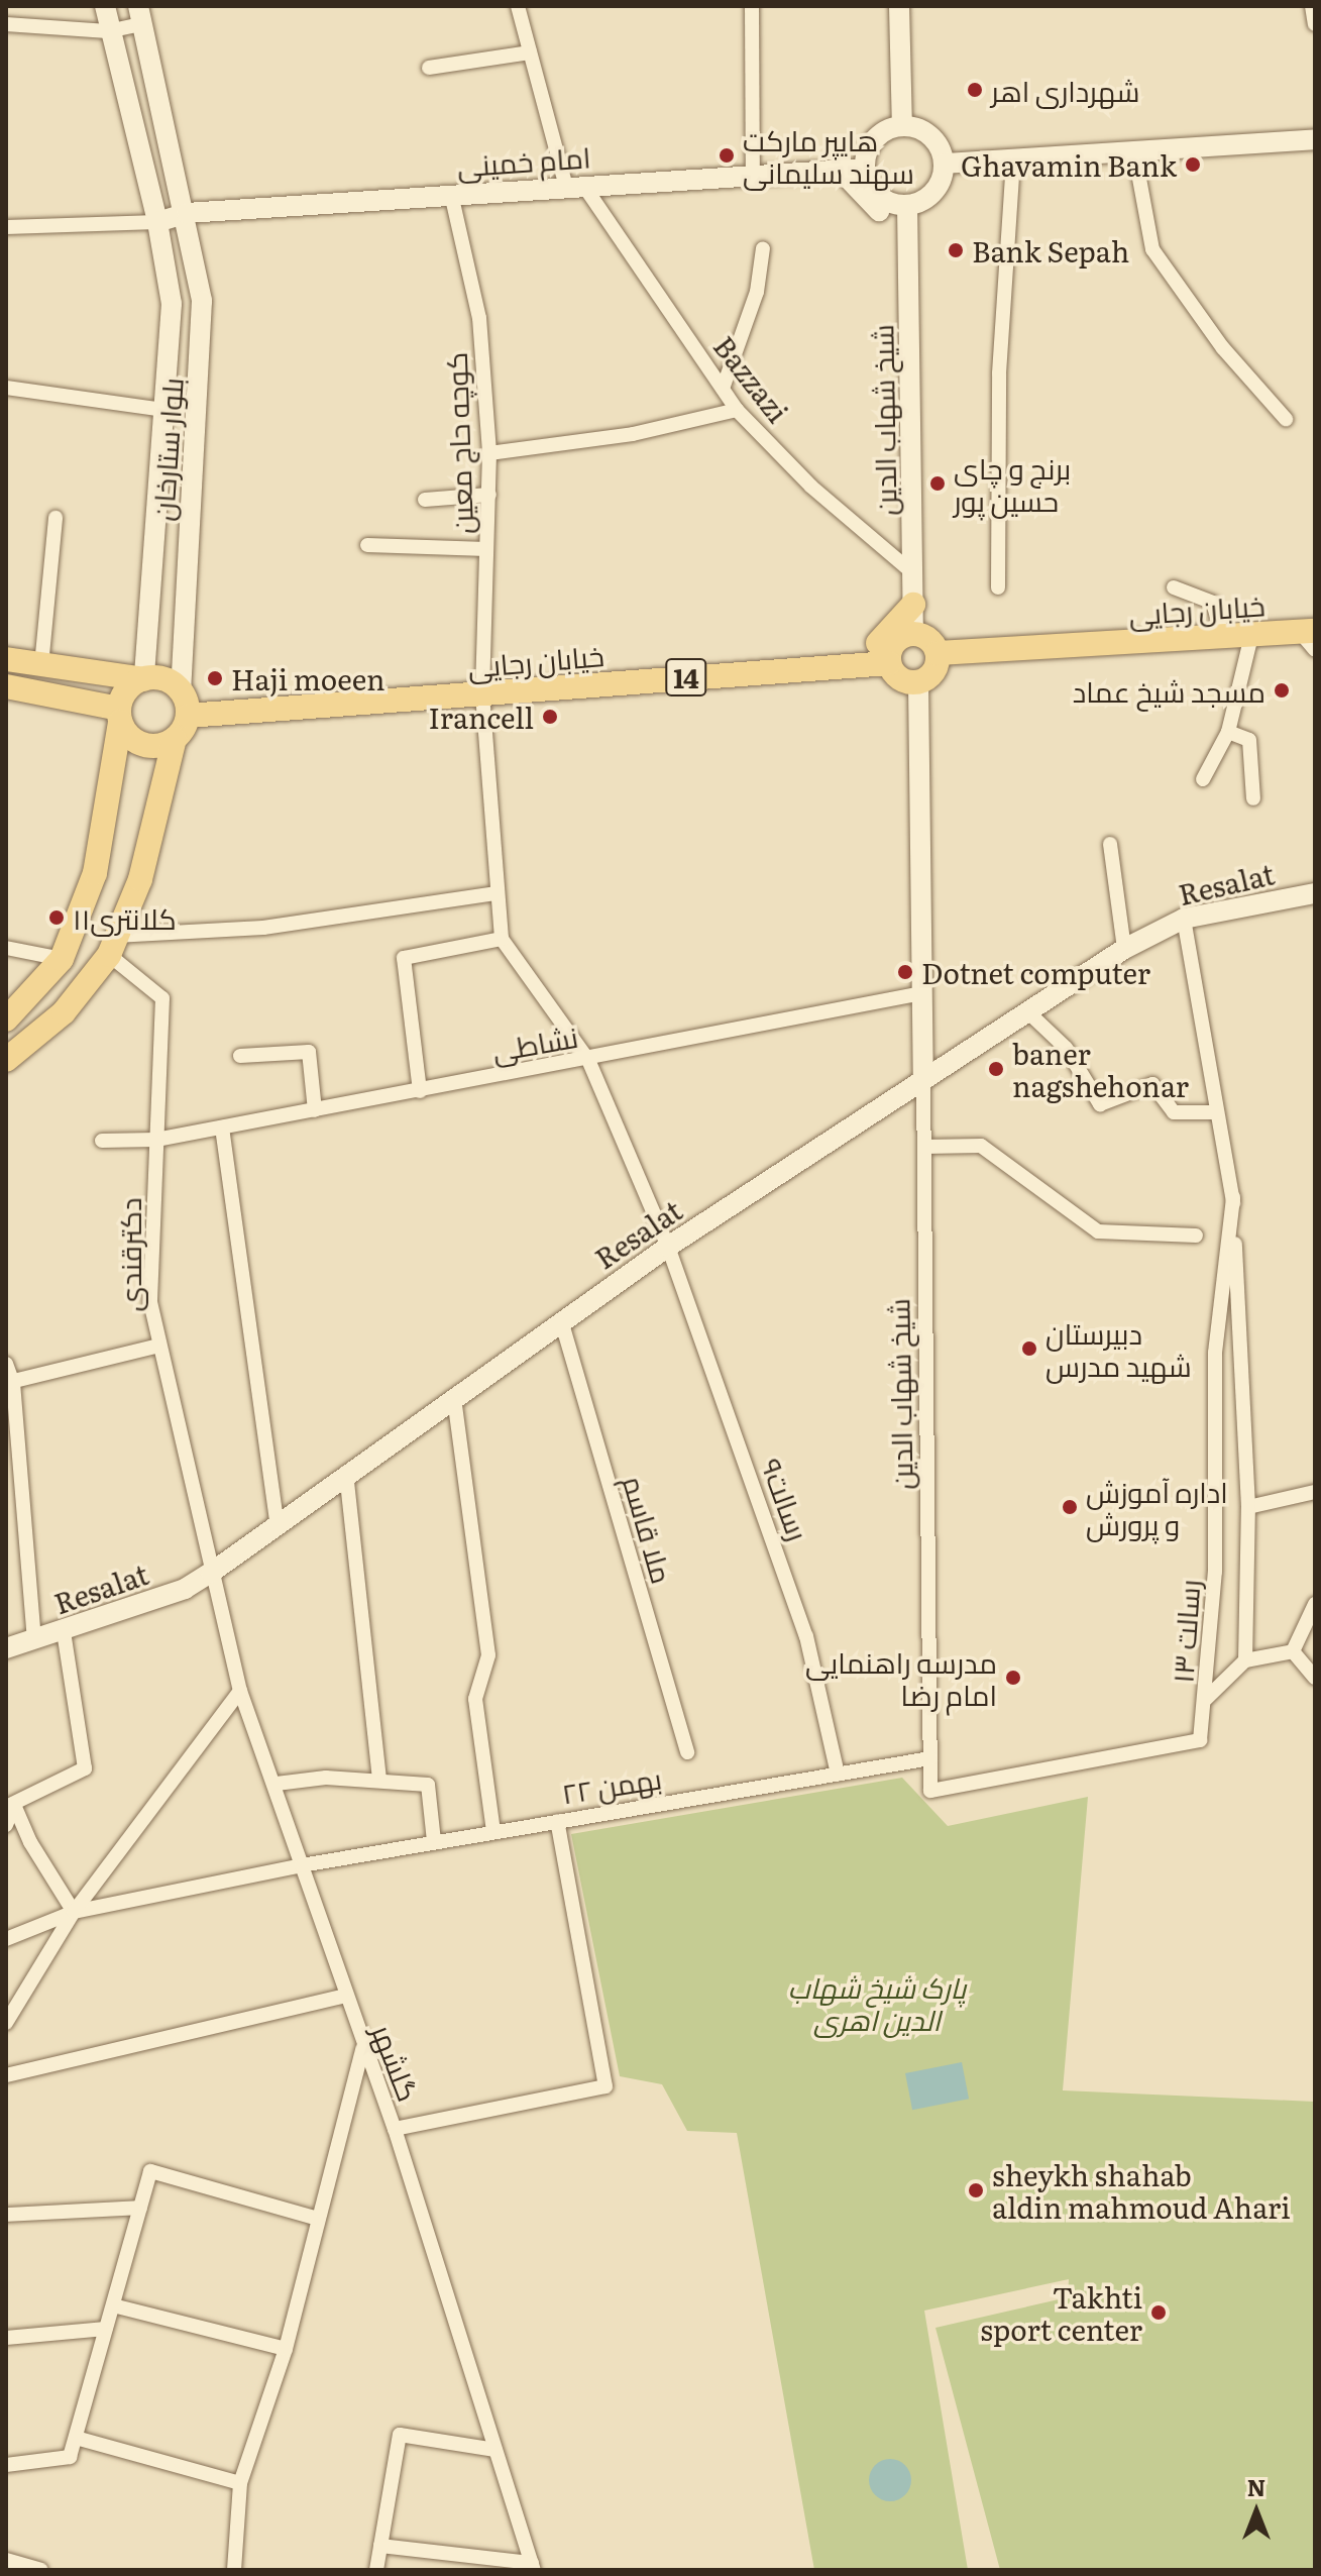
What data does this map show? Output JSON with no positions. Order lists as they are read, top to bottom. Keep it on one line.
{"streets":{"main road":["امام خمینی","شیخ شهاب الدین","بلوار ستارخان","خیابان رجایی","14","Resalat"],"street":["Bazzazi","کوچه حاج معین","نشاطی","دکترقندی","رسالت۹","ملا قاسم","رسالت ۱۳","۲۲ بهمن","گلشهر"]},"crossings":[["امام خمینی","Bazzazi"],["امام خمینی","شیخ شهاب الدین"],["امام خمینی","کوچه حاج معین"],["امام خمینی","بلوار ستارخان"],["Bazzazi","شیخ شهاب الدین"],["شیخ شهاب الدین","خیابان رجایی"],["شیخ شهاب الدین","Resalat"],["شیخ شهاب الدین","نشاطی"],["شیخ شهاب الدین","رسالت ۱۳"],["شیخ شهاب الدین","۲۲ بهمن"],["کوچه حاج معین","خیابان رجایی"],["کوچه حاج معین","رسالت۹"],["بلوار ستارخان","خیابان رجایی"],["Resalat","دکترقندی"],["Resalat","رسالت۹"],["Resalat","ملا قاسم"],["Resalat","رسالت ۱۳"],["Resalat","گلشهر"],["نشاطی","دکترقندی"],["نشاطی","رسالت۹"],["دکترقندی","گلشهر"],["رسالت۹","۲۲ بهمن"],["۲۲ بهمن","گلشهر"]],"parks":["پارک شیخ شهاب الدین اهری"],"places":["شهرداری اهر","هایپر مارکت سهند سلیمانی","Ghavamin Bank","Bank Sepah","برنج و چای حسین پور","Haji moeen","مسجد شیخ عماد","Irancell","کلانتری۱۱","Dotnet computer","baner nagshehonar","دبیرستان شهید مدرس","اداره آموزش و پرورش","مدرسه راهنمایی امام رضا","sheykh shahab aldin mahmoud Ahari","Takhti sport center"],"north":"top"}
